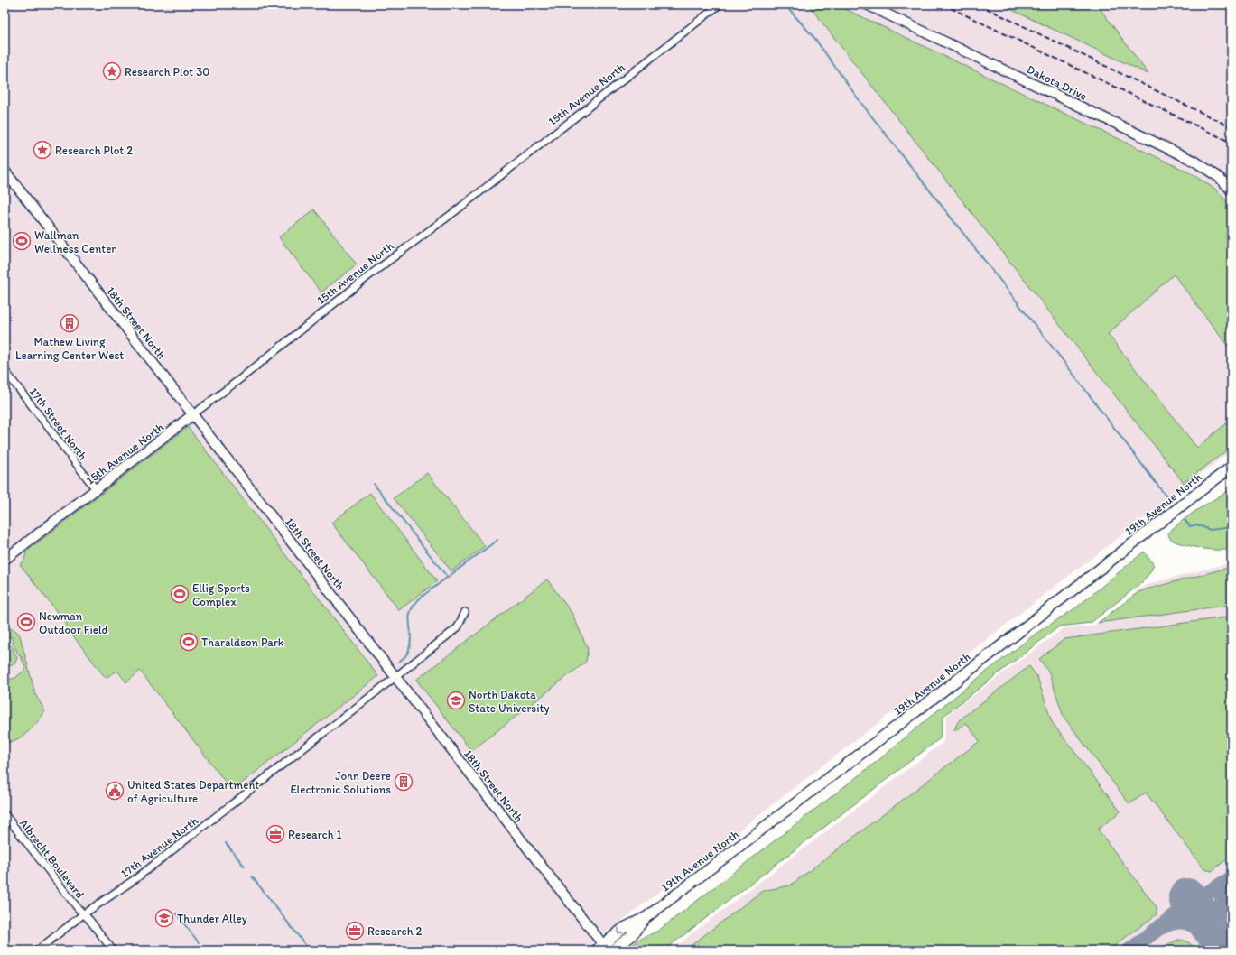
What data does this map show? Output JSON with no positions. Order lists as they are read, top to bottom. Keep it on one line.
{"streets":{"main road":["19th Avenue North"],"street":["Dakota Drive","15th Avenue North","18th Street North","17th Street North","17th Avenue North","Albrecht Boulevard"]},"crossings":[["15th Avenue North","18th Street North"],["15th Avenue North","17th Street North"],["18th Street North","19th Avenue North"],["18th Street North","17th Avenue North"],["17th Avenue North","Albrecht Boulevard"]],"places":{"place":["Research Plot 30","Research Plot 2"],"sports":["Wallman Wellness Center","Ellig Sports Complex","Newman Outdoor Field","Tharaldson Park"],"building":["Mathew Living Learning Center West","John Deere Electronic Solutions"],"school or university":["North Dakota State University","Thunder Alley"],"public building":["United States Department of Agriculture"],"office":["Research 1","Research 2"]}}
